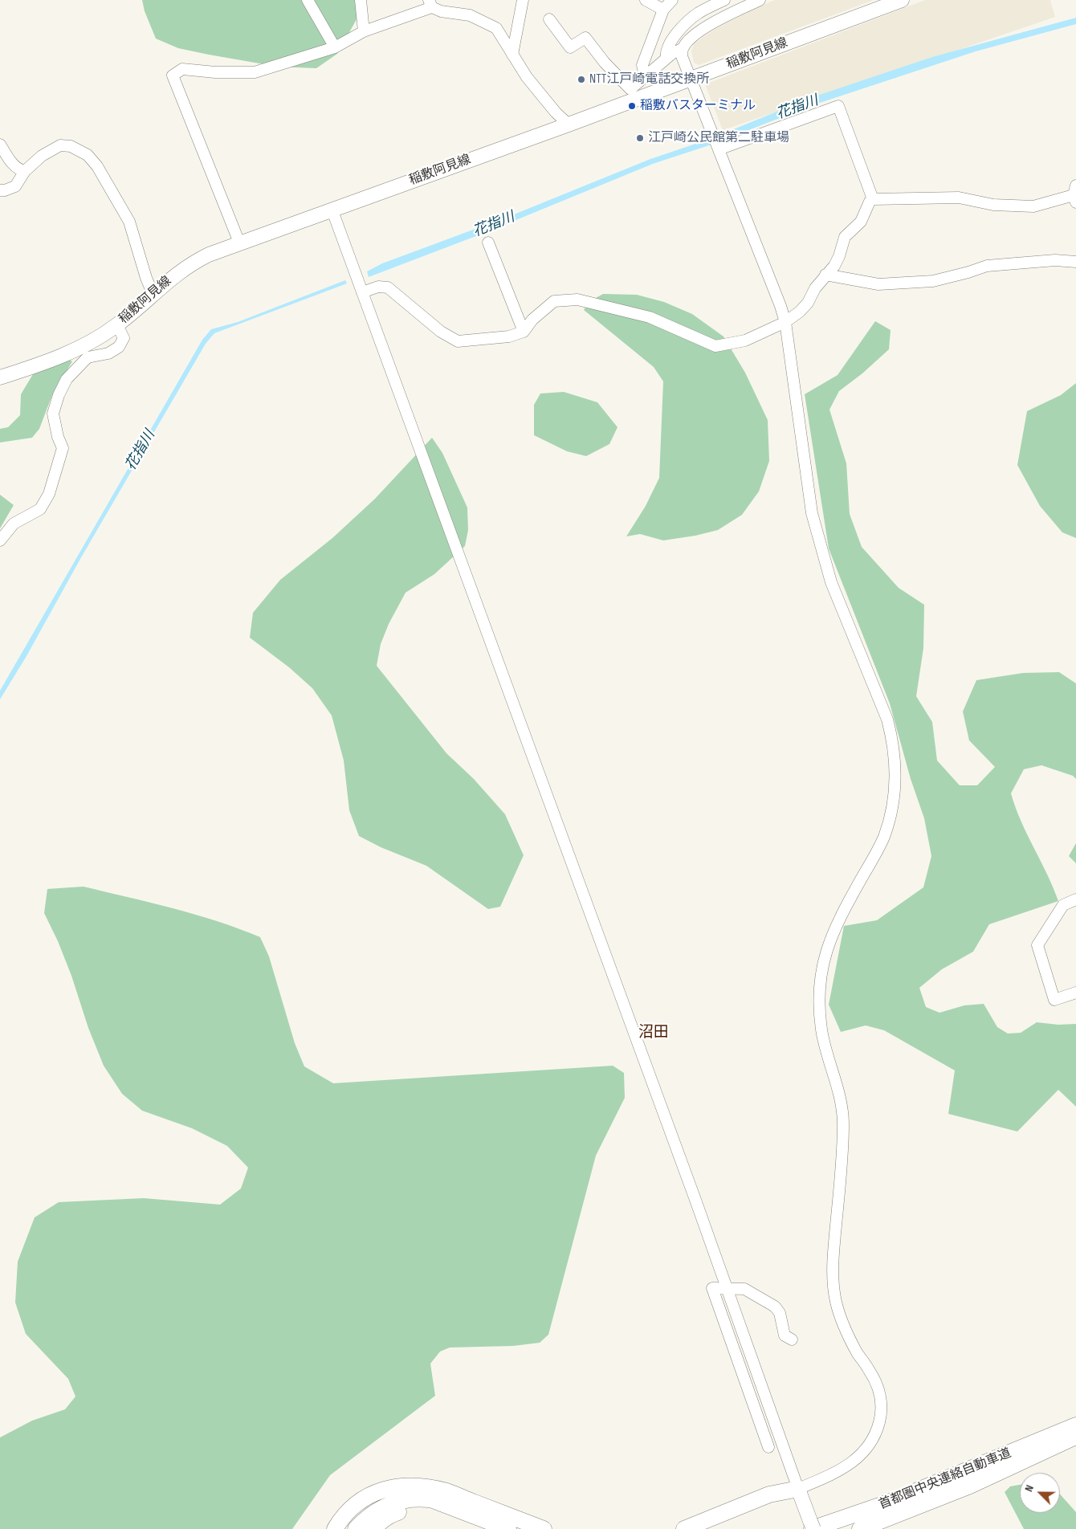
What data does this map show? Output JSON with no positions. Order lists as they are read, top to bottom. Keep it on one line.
{"streets":{"highway":["首都圏中央連絡自動車道"],"main road":["稲敷阿見線"]},"districts":["沼田"],"water":["花指川"],"places":["NTT江戸崎電話交換所","稲敷バスターミナル","江戸崎公民館第二駐車場"],"north":"top left"}
